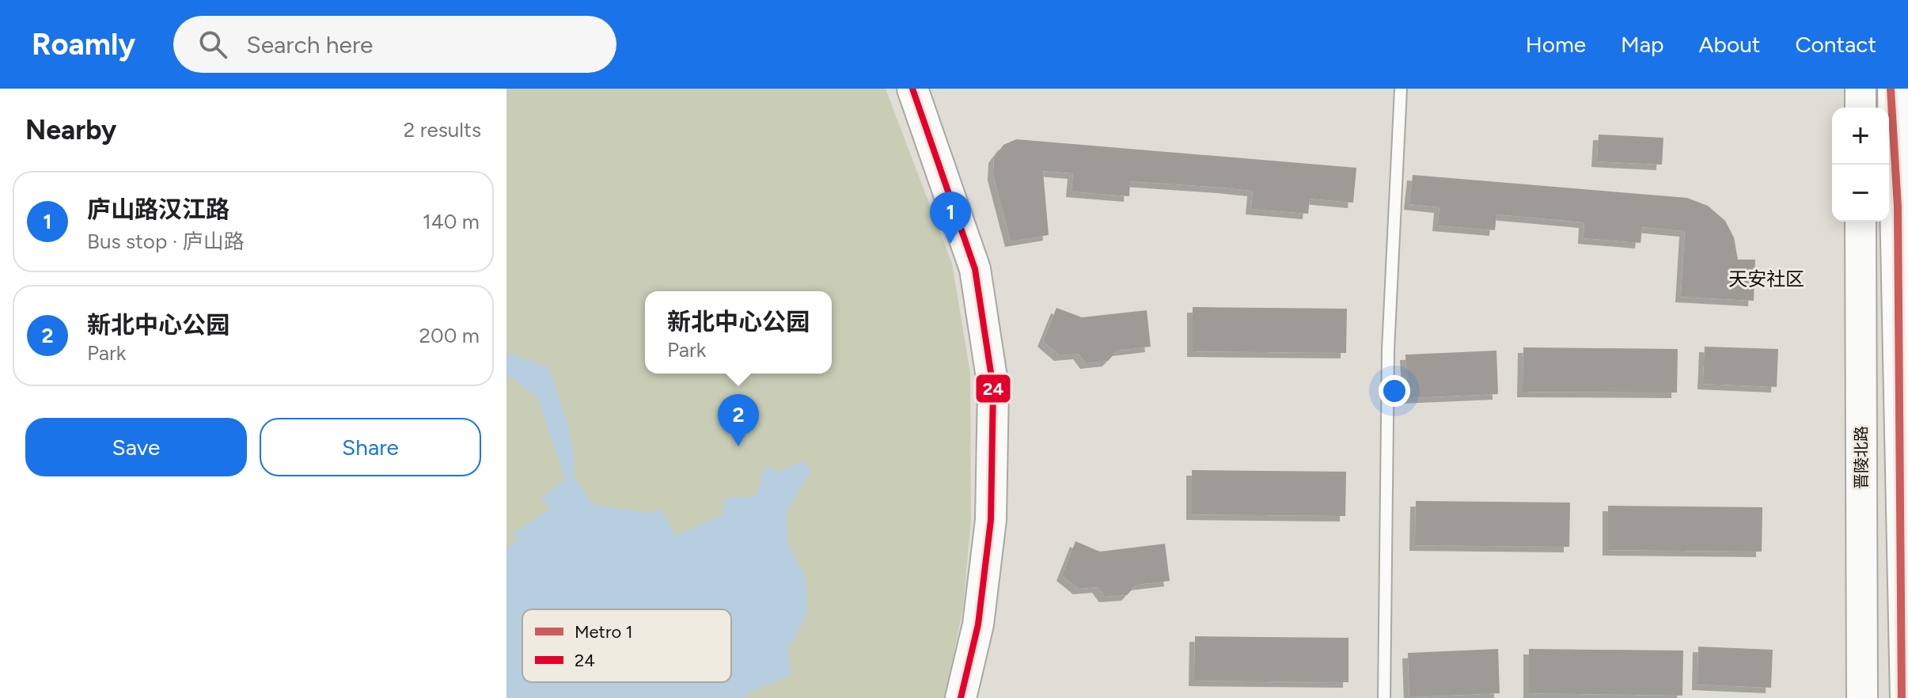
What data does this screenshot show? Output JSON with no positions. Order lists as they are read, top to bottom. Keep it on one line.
{"streets":{"main road":["晋陵北路"]},"districts":["天安社区"],"lines":["metro line 1","transit line 24"],"legend":["Metro 1","24"],"page":{"header":"Roamly","search":"Search here","nav":["Home","Map","About","Contact"],"heading":["Nearby","2 results"],"map_buttons":["+","−"],"list":[{"mark":"1","name":"庐山路汉江路","note":"Bus stop · 庐山路","value":"140 m"},{"mark":"2","name":"新北中心公园","note":"Park","value":"200 m"}],"pins":["1","2"],"popup":["新北中心公园","Park"],"buttons":["Save","Share"]}}
